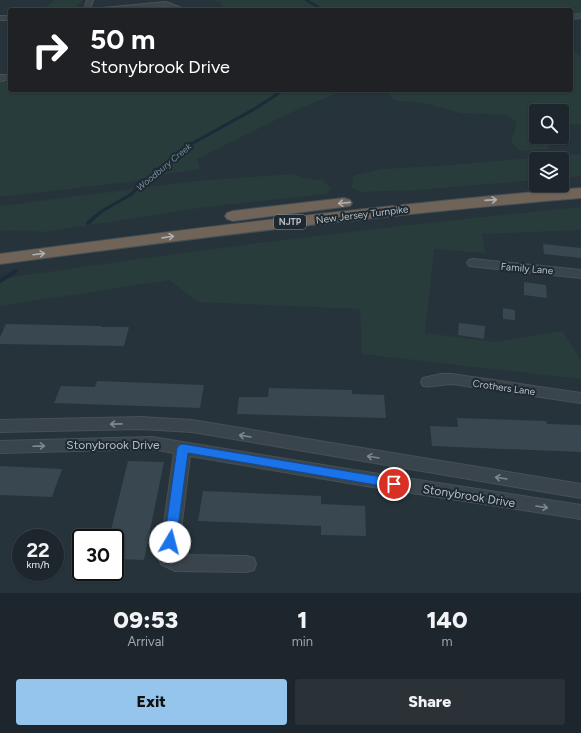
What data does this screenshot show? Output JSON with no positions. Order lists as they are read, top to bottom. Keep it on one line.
{"streets":{"highway":["New Jersey Turnpike","NJTP"],"street":["Family Lane","Crothers Lane","Stonybrook Drive"]},"water":["Woodbury Creek"],"page":{"turn":["50 m","Stonybrook Drive"],"speed":"22 km/h","limit":"30","eta":["09:53","Arrival","1","min","140","m"],"buttons":["Exit","Share"]}}
